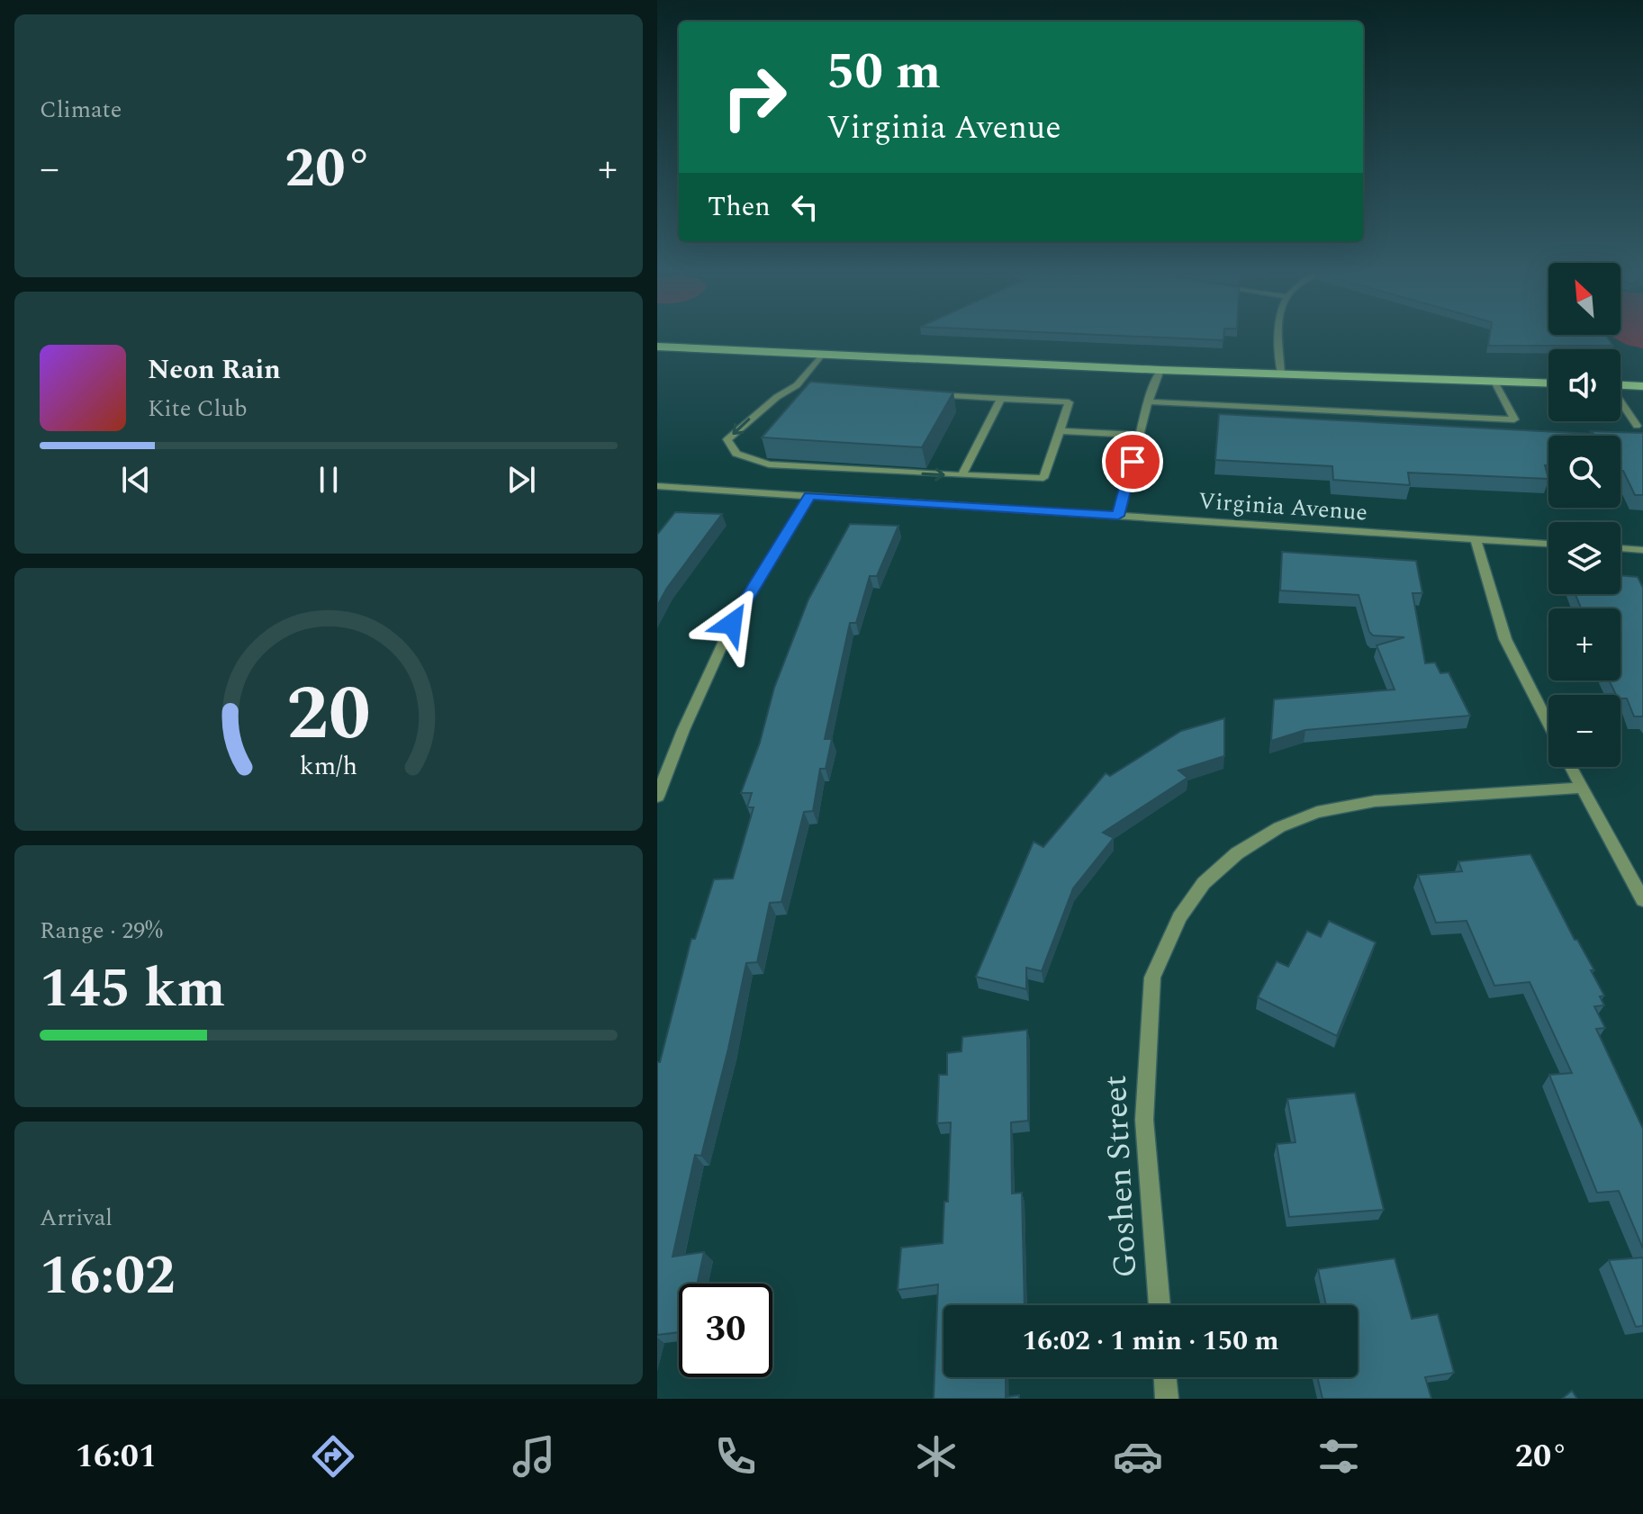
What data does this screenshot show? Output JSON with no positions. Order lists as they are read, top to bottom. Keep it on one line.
{"streets":{"street":["Virginia Avenue","Goshen Street"]},"north":"top left","page":{"tile":["Climate",["Range · 29%","145 km"],["Arrival","16:02"]],"turn":["50 m","Virginia Avenue"],"heat":["−","20°","+"],"then":"Then","map_buttons":["+","−"],"song":["Neon Rain","Kite Club"],"limit":"30","trip":"16:02 · 1 min · 150 m","tabs":["16:01","20°"],"gauge":["20","km/h"]}}
